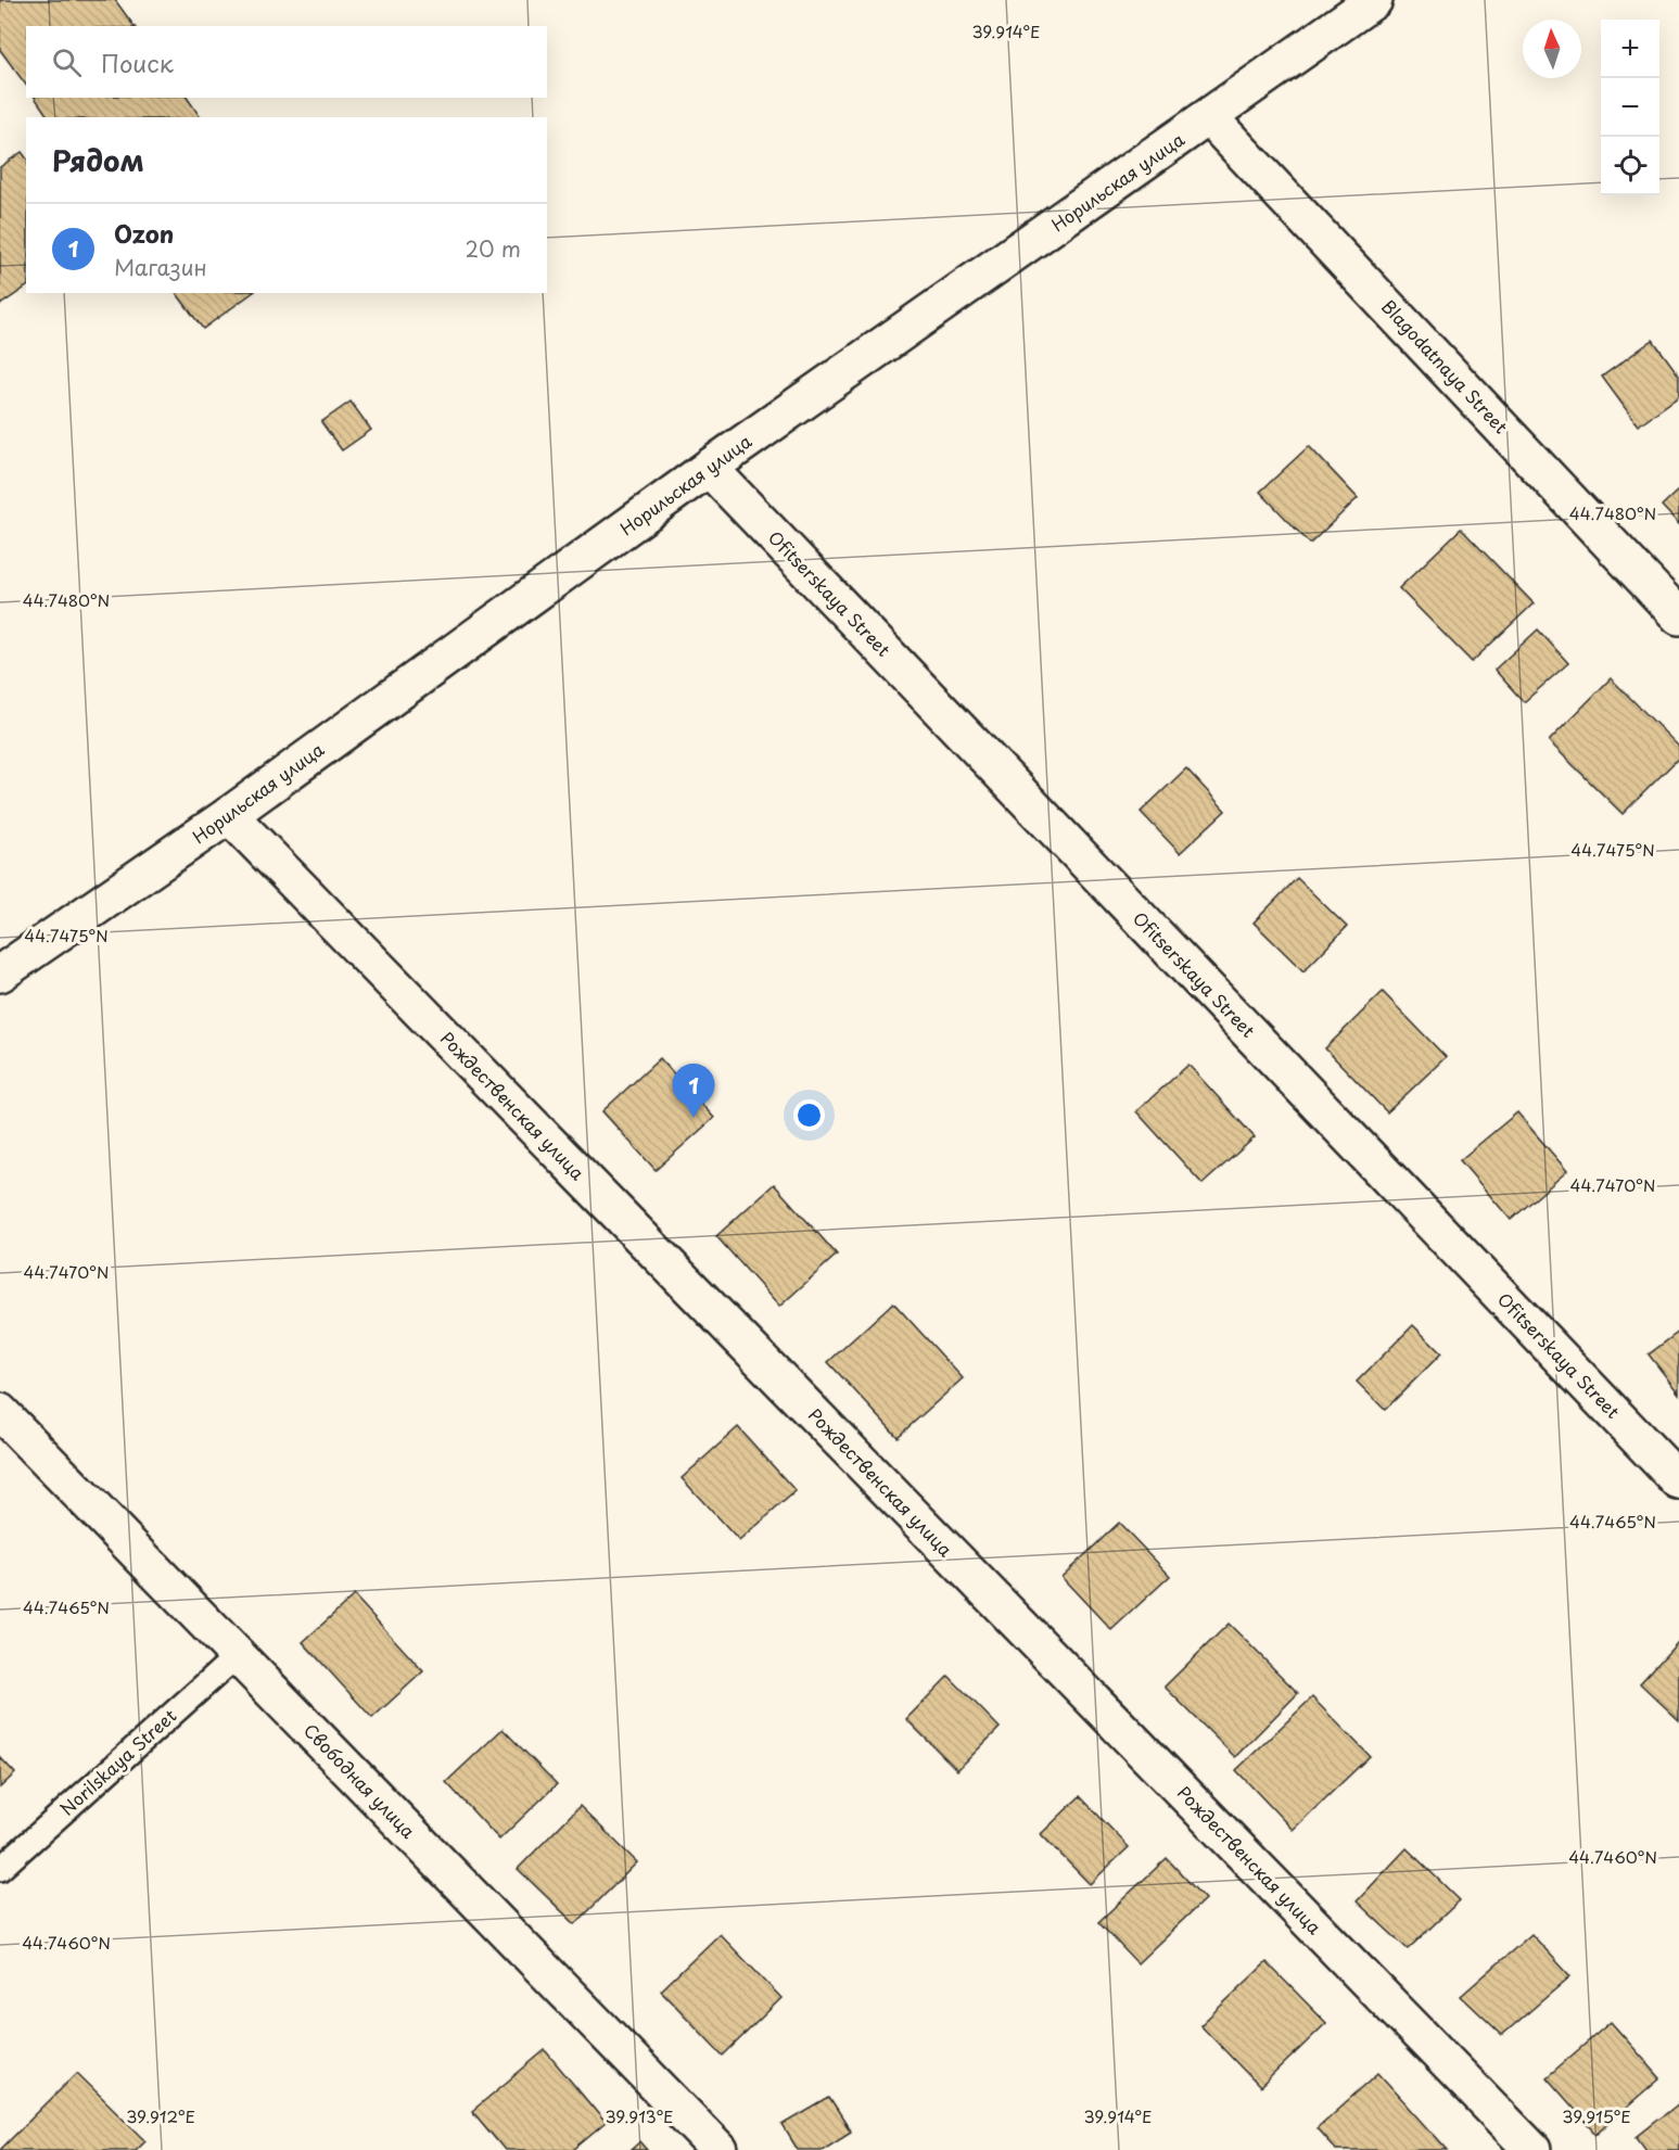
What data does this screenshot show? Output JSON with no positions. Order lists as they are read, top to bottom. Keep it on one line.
{"streets":{"street":["Норильская улица","Blagodatnaya Street","Ofitserskaya Street","Рождественская улица","Свободная улица"],"lane":["Norilskaya Street"]},"crossings":[["Норильская улица","Blagodatnaya Street"],["Норильская улица","Ofitserskaya Street"],["Норильская улица","Рождественская улица"],["Norilskaya Street","Свободная улица"]],"north":"top","page":{"map_buttons":["+","−"],"search":"Поиск","heading":"Рядом","list":[{"mark":"1","name":"Ozon","note":"Магазин","value":"20 m"}],"pins":"1"},"coordinates":["39.914°E","44.7480°N","44.7475°N","44.7470°N","44.7465°N","44.7460°N","39.912°E","39.913°E","39.915°E"]}
